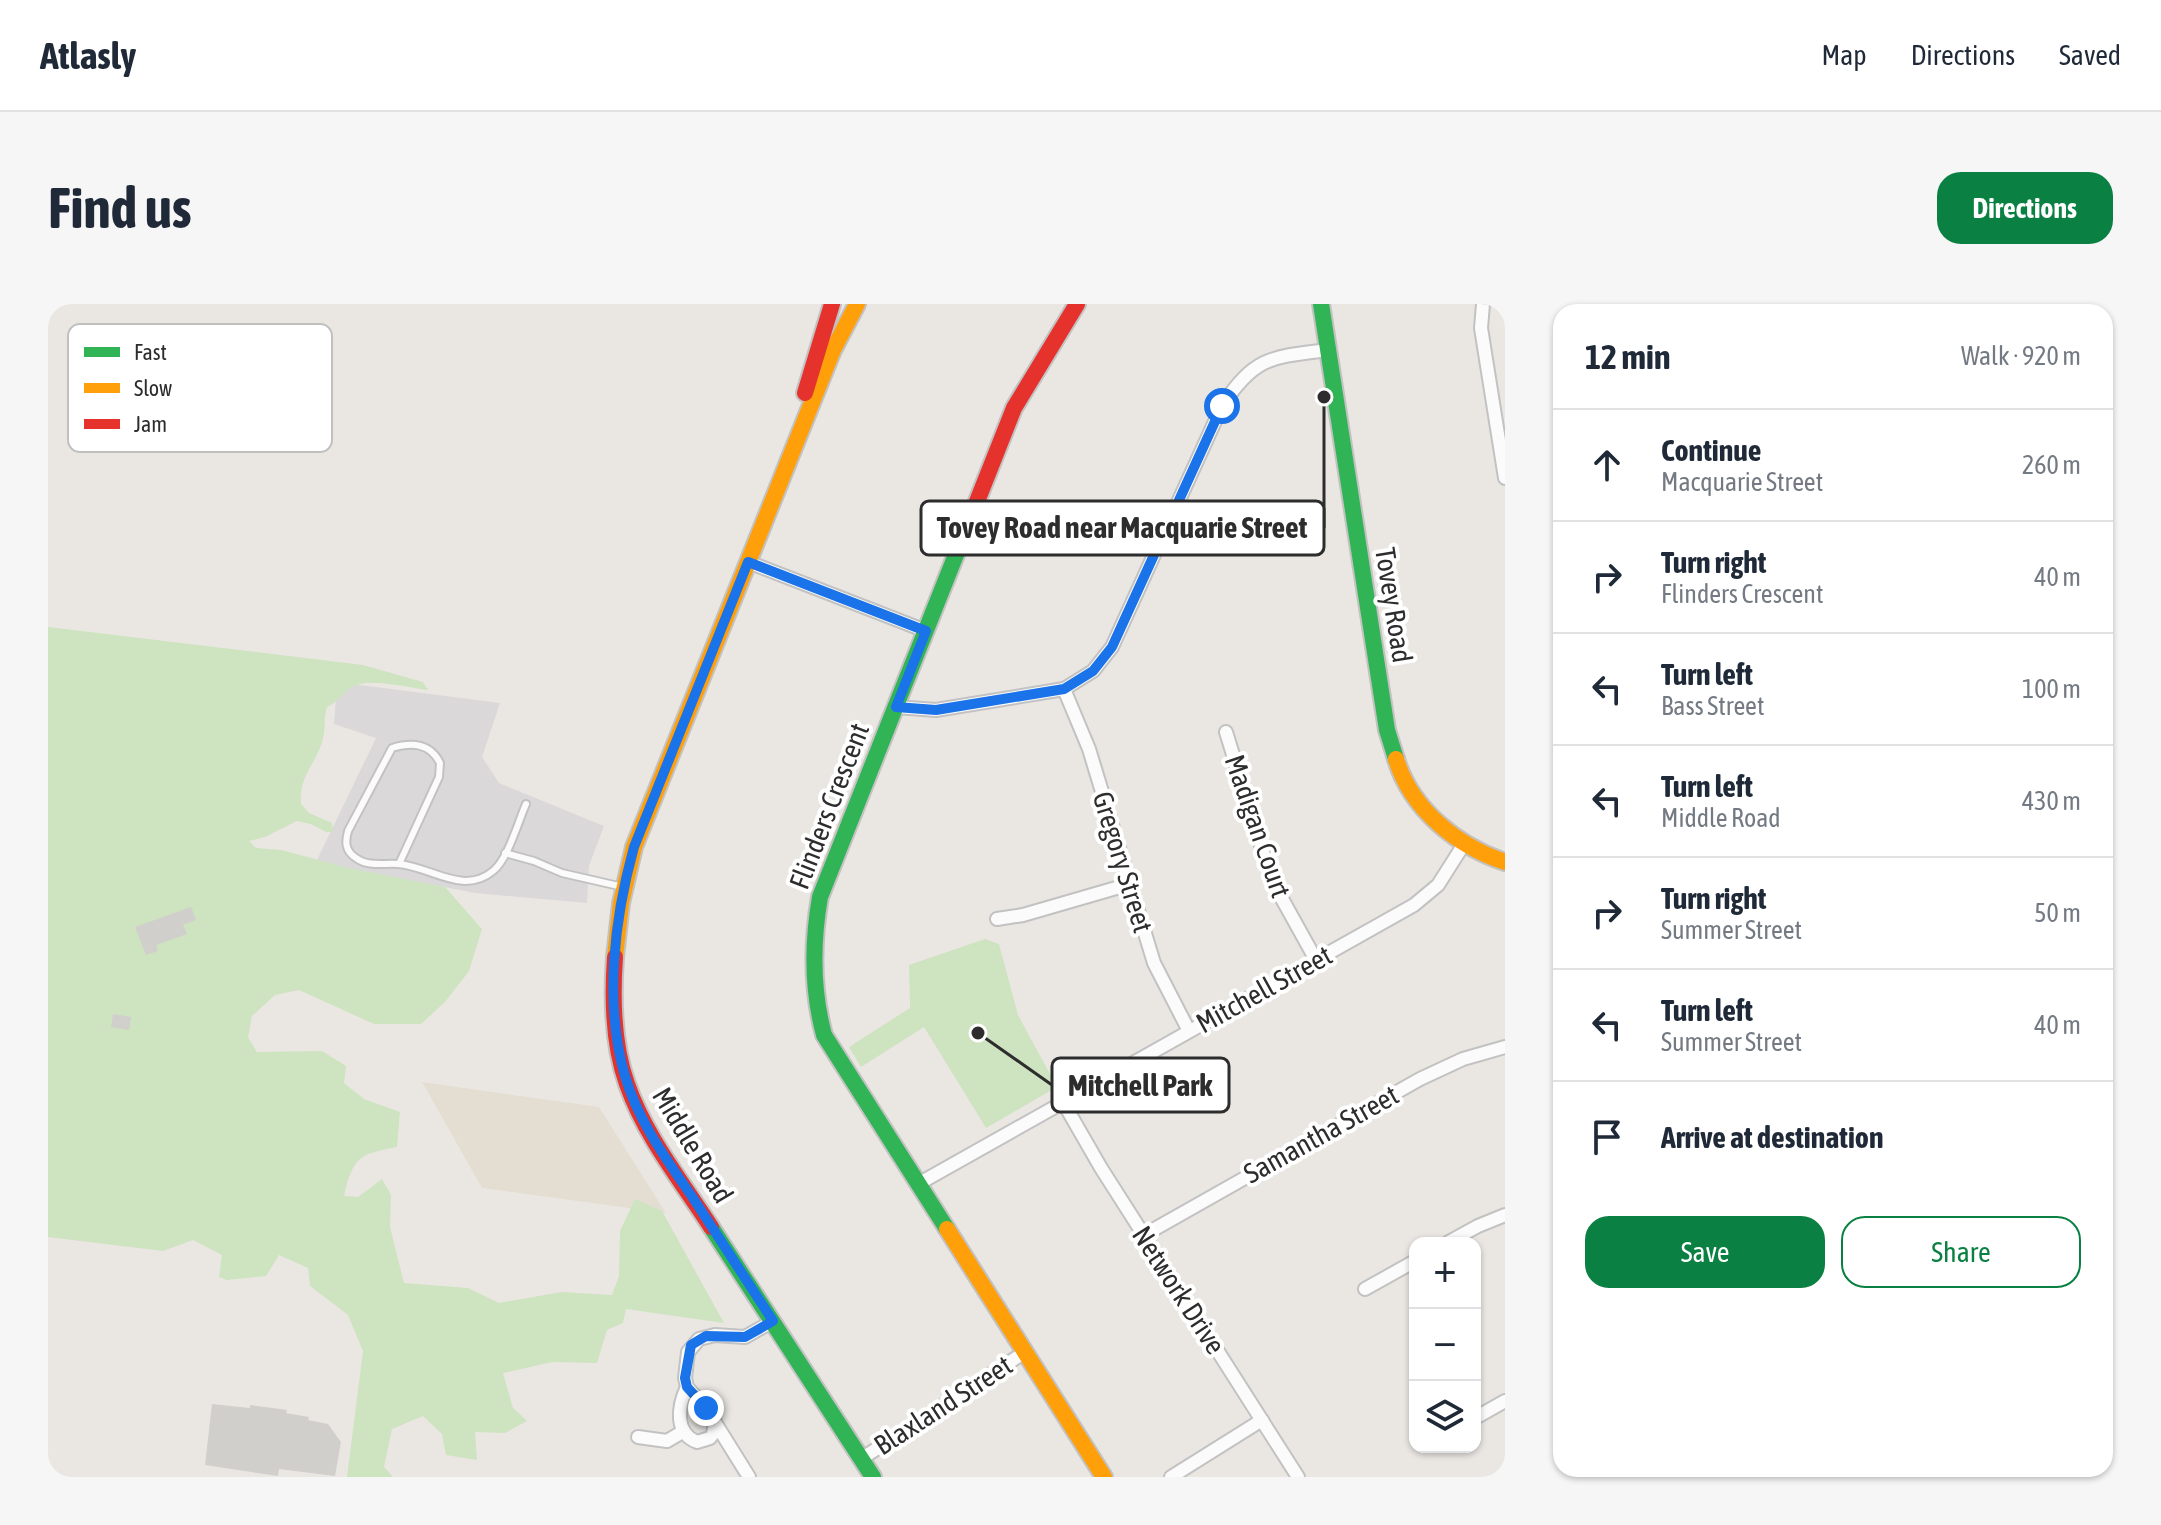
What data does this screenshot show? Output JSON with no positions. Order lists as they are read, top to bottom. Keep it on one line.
{"streets":{"street":["Tovey Road","Flinders Crescent","Madigan Court","Gregory Street","Mitchell Street","Samantha Street","Middle Road","Network Drive","Blaxland Street"]},"crossings":[["Tovey Road","Mitchell Street"],["Flinders Crescent","Mitchell Street"],["Flinders Crescent","Blaxland Street"],["Madigan Court","Mitchell Street"],["Gregory Street","Mitchell Street"],["Mitchell Street","Network Drive"],["Samantha Street","Network Drive"],["Middle Road","Blaxland Street"]],"places":["Tovey Road near Macquarie Street","Mitchell Park"],"legend":["Fast","Slow","Jam"],"page":{"header":"Atlasly","nav":["Map","Directions","Saved"],"buttons":["Directions",["Save","Share"]],"title":"Find us","heading":["12 min","Walk · 920 m"],"list":[["Continue","Macquarie Street","260 m"],["Turn right","Flinders Crescent","40 m"],["Turn left","Bass Street","100 m"],["Turn left","Middle Road","430 m"],["Turn right","Summer Street","50 m"],["Turn left","Summer Street","40 m"],"Arrive at destination"],"map_buttons":["+","−"]}}
